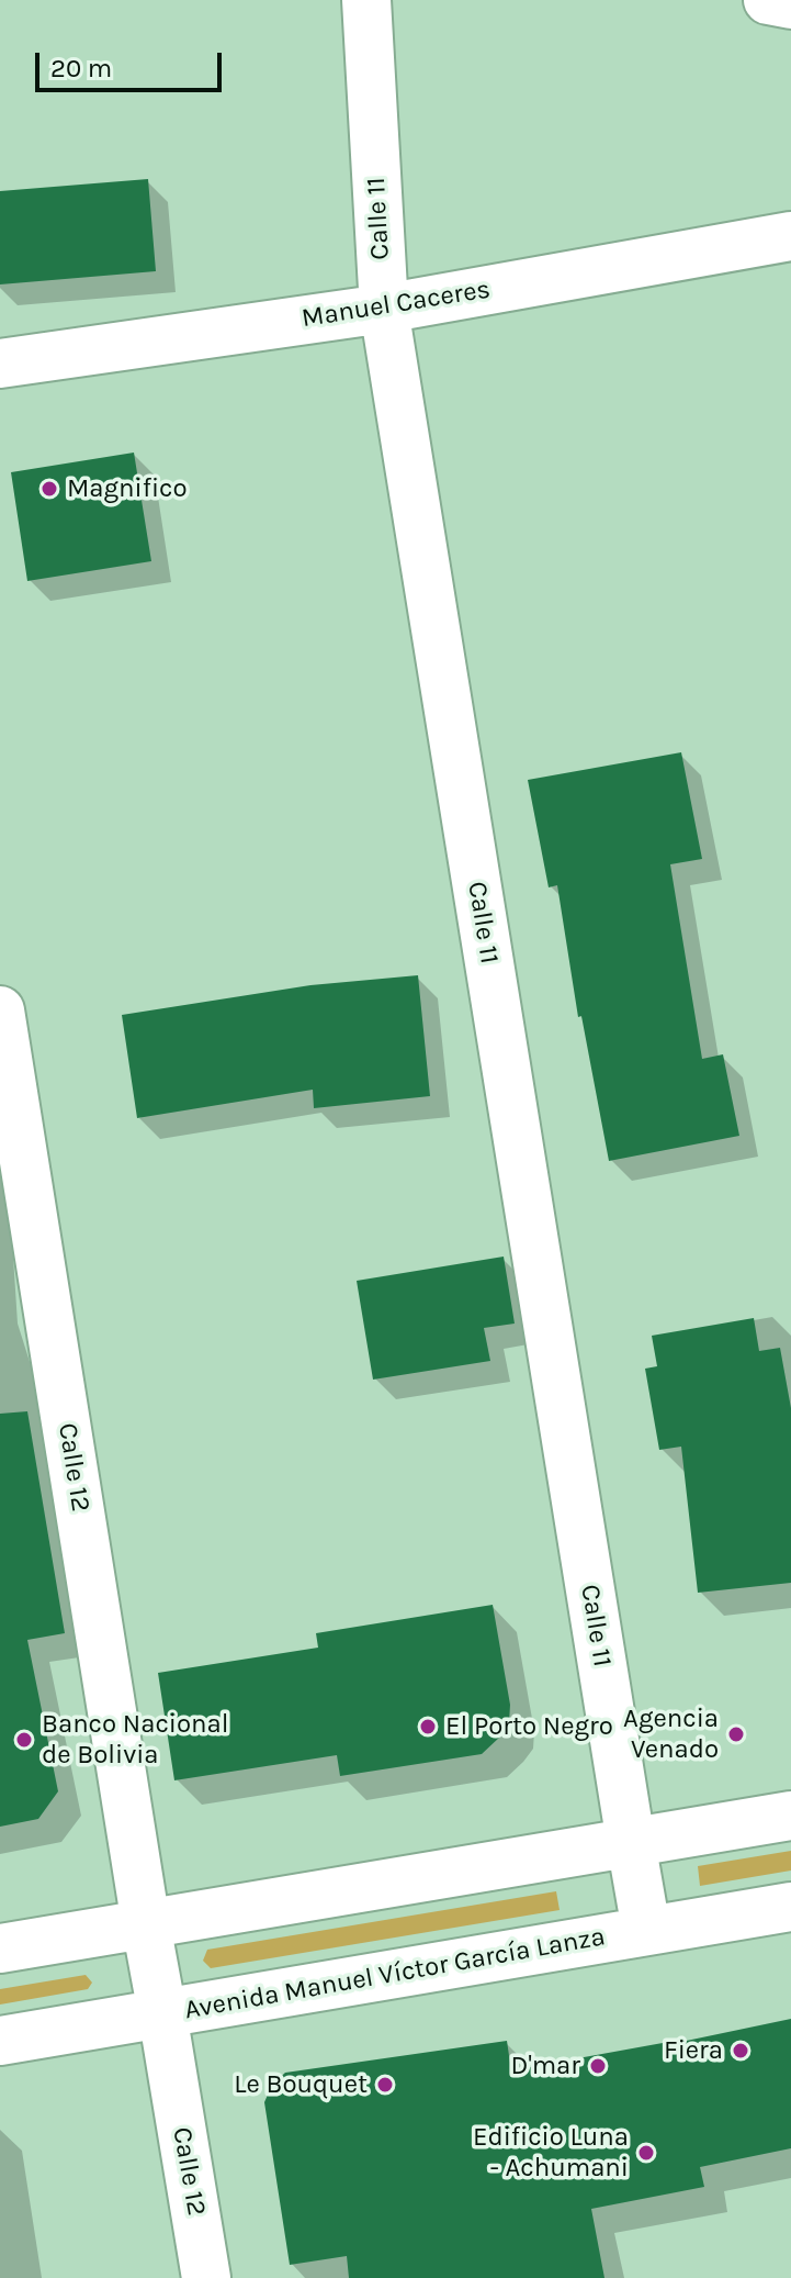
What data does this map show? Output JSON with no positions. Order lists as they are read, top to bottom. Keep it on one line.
{"streets":{"street":["Calle 11","Manuel Caceres","Calle 12","Avenida Manuel Víctor García Lanza"]},"crossings":[["Calle 11","Manuel Caceres"],["Calle 11","Avenida Manuel Víctor García Lanza"],["Calle 12","Avenida Manuel Víctor García Lanza"]],"places":["Magnifico","El Porto Negro","Agencia Venado","Banco Nacional de Bolivia","Fiera","D'mar","Le Bouquet","Edificio Luna - Achumani"],"scale_bar":"20 m"}
